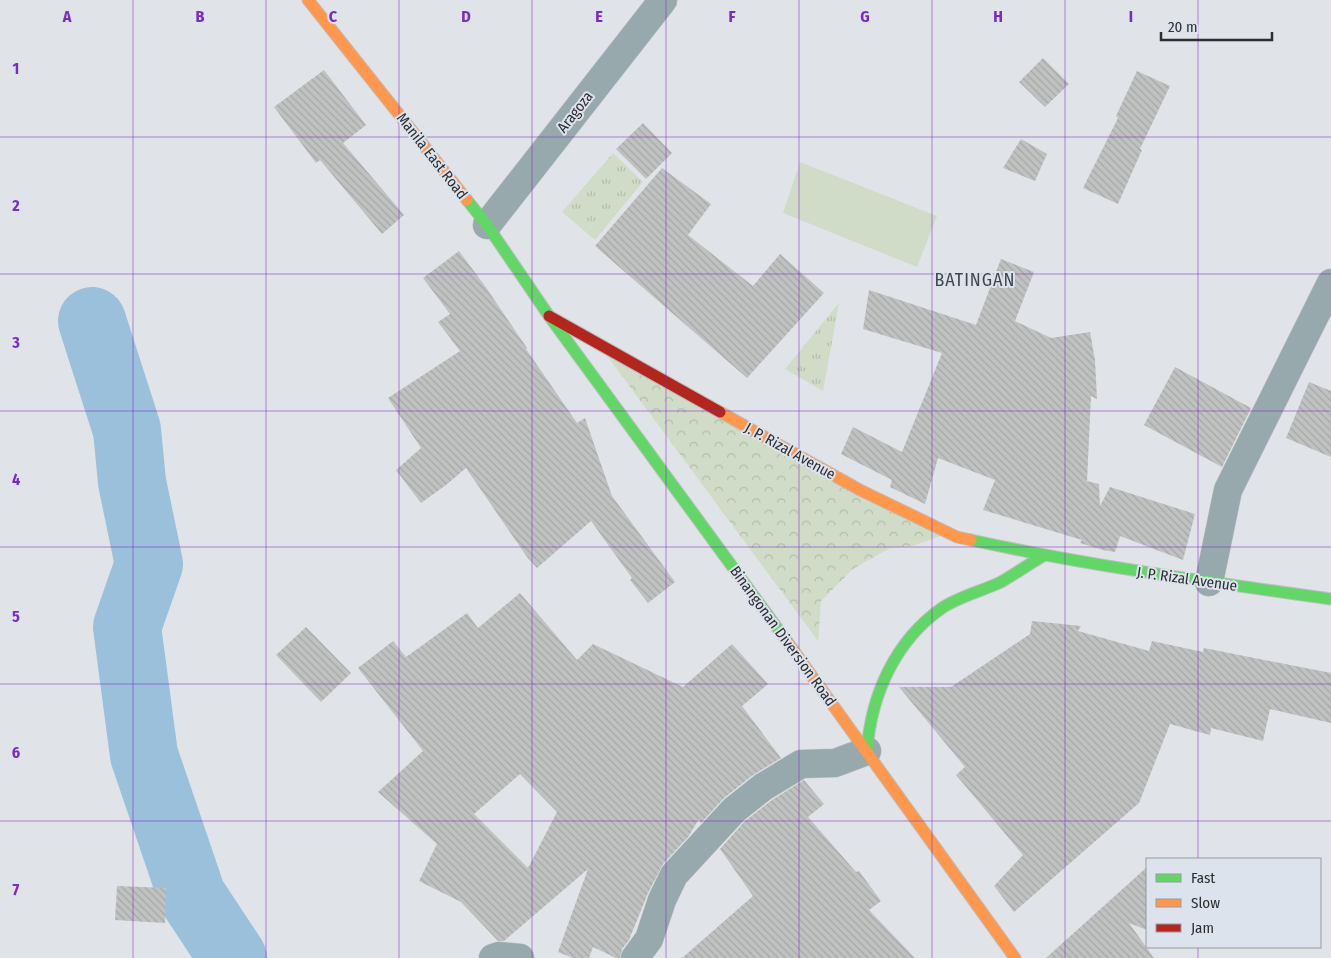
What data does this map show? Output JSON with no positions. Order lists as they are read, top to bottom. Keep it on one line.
{"streets":{"main road":["Manila East Road","J. P. Rizal Avenue","Binangonan Diversion Road"],"street":["Aragoza"]},"crossings":[["Aragoza","Manila East Road"],["Manila East Road","J. P. Rizal Avenue"],["Manila East Road","Binangonan Diversion Road"],["J. P. Rizal Avenue","Binangonan Diversion Road"]],"districts":["BATINGAN"],"legend":["Fast","Slow","Jam"],"scale_bar":"20 m","grid":{"columns":["A","B","C","D","E","F","G","H","I"],"rows":["1","2","3","4","5","6","7"]}}
